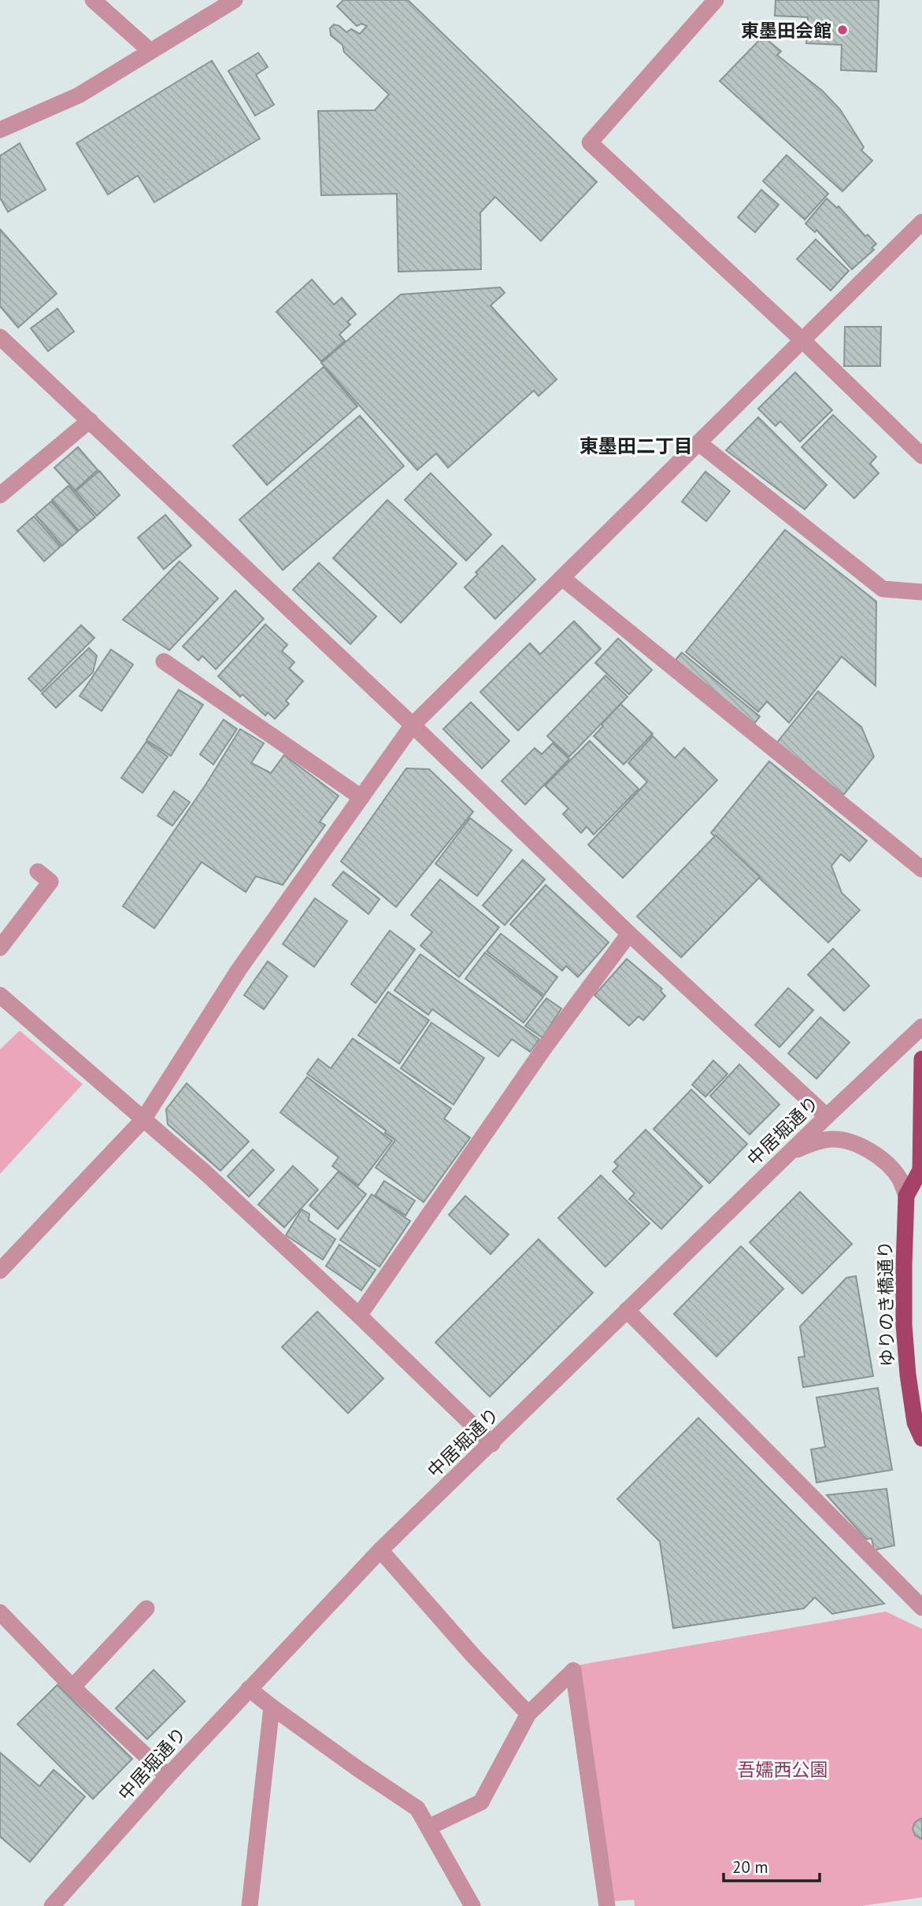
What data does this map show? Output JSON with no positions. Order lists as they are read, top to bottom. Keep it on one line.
{"streets":{"main road":["ゆりのき橋通り"],"street":["中居堀通り"]},"districts":["東墨田二丁目"],"parks":["吾嬬西公園"],"places":["東墨田会館"],"scale_bar":"20 m"}
